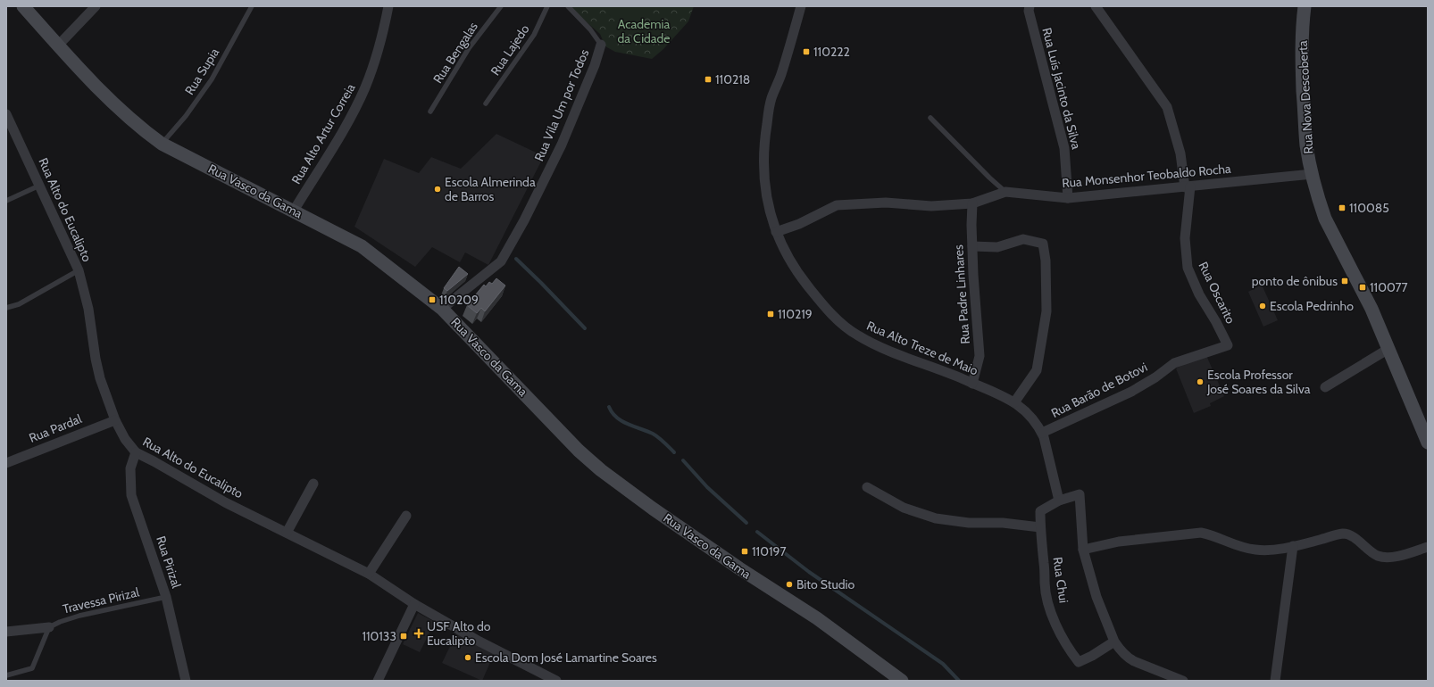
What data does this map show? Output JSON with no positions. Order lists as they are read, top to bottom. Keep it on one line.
{"streets":{"main road":["Rua Nova Descoberta","Rua Vasco da Gama"],"street":["Rua Luís Jacinto da Silva","Rua Vila Um por Todos","Rua Alto Artur Correia","Rua Monsenhor Teobaldo Rocha","Rua Alto do Eucalipto","Rua Oscarito","Rua Padre Linhares","Rua Alto Treze de Maio","Rua Barão de Botovi","Rua Pardal","Rua Pirizal","Rua Chui"],"lane":["Rua Lajedo","Rua Bengalas","Rua Supia","Travessa Pirizal"]},"crossings":[["Rua Supia","Rua Vasco da Gama"],["Rua Luís Jacinto da Silva","Rua Monsenhor Teobaldo Rocha"],["Rua Nova Descoberta","Rua Monsenhor Teobaldo Rocha"],["Rua Vila Um por Todos","Rua Vasco da Gama"],["Rua Alto Artur Correia","Rua Vasco da Gama"],["Rua Monsenhor Teobaldo Rocha","Rua Oscarito"],["Rua Monsenhor Teobaldo Rocha","Rua Padre Linhares"],["Rua Monsenhor Teobaldo Rocha","Rua Alto Treze de Maio"],["Rua Alto do Eucalipto","Rua Pardal"],["Rua Alto do Eucalipto","Rua Pirizal"],["Rua Oscarito","Rua Barão de Botovi"],["Rua Padre Linhares","Rua Alto Treze de Maio"],["Rua Alto Treze de Maio","Rua Barão de Botovi"],["Rua Alto Treze de Maio","Rua Chui"],["Rua Pirizal","Travessa Pirizal"]],"parks":["Academia da Cidade"],"places":{"transit":["110222","110218","110085","ponto de ônibus","110077","110209","110219","110197","110133"],"other":["Escola Almerinda de Barros","Escola Pedrinho","Escola Professor José Soares da Silva","Bito Studio","Escola Dom José Lamartine Soares"],"health":["USF Alto do Eucalipto"]}}
